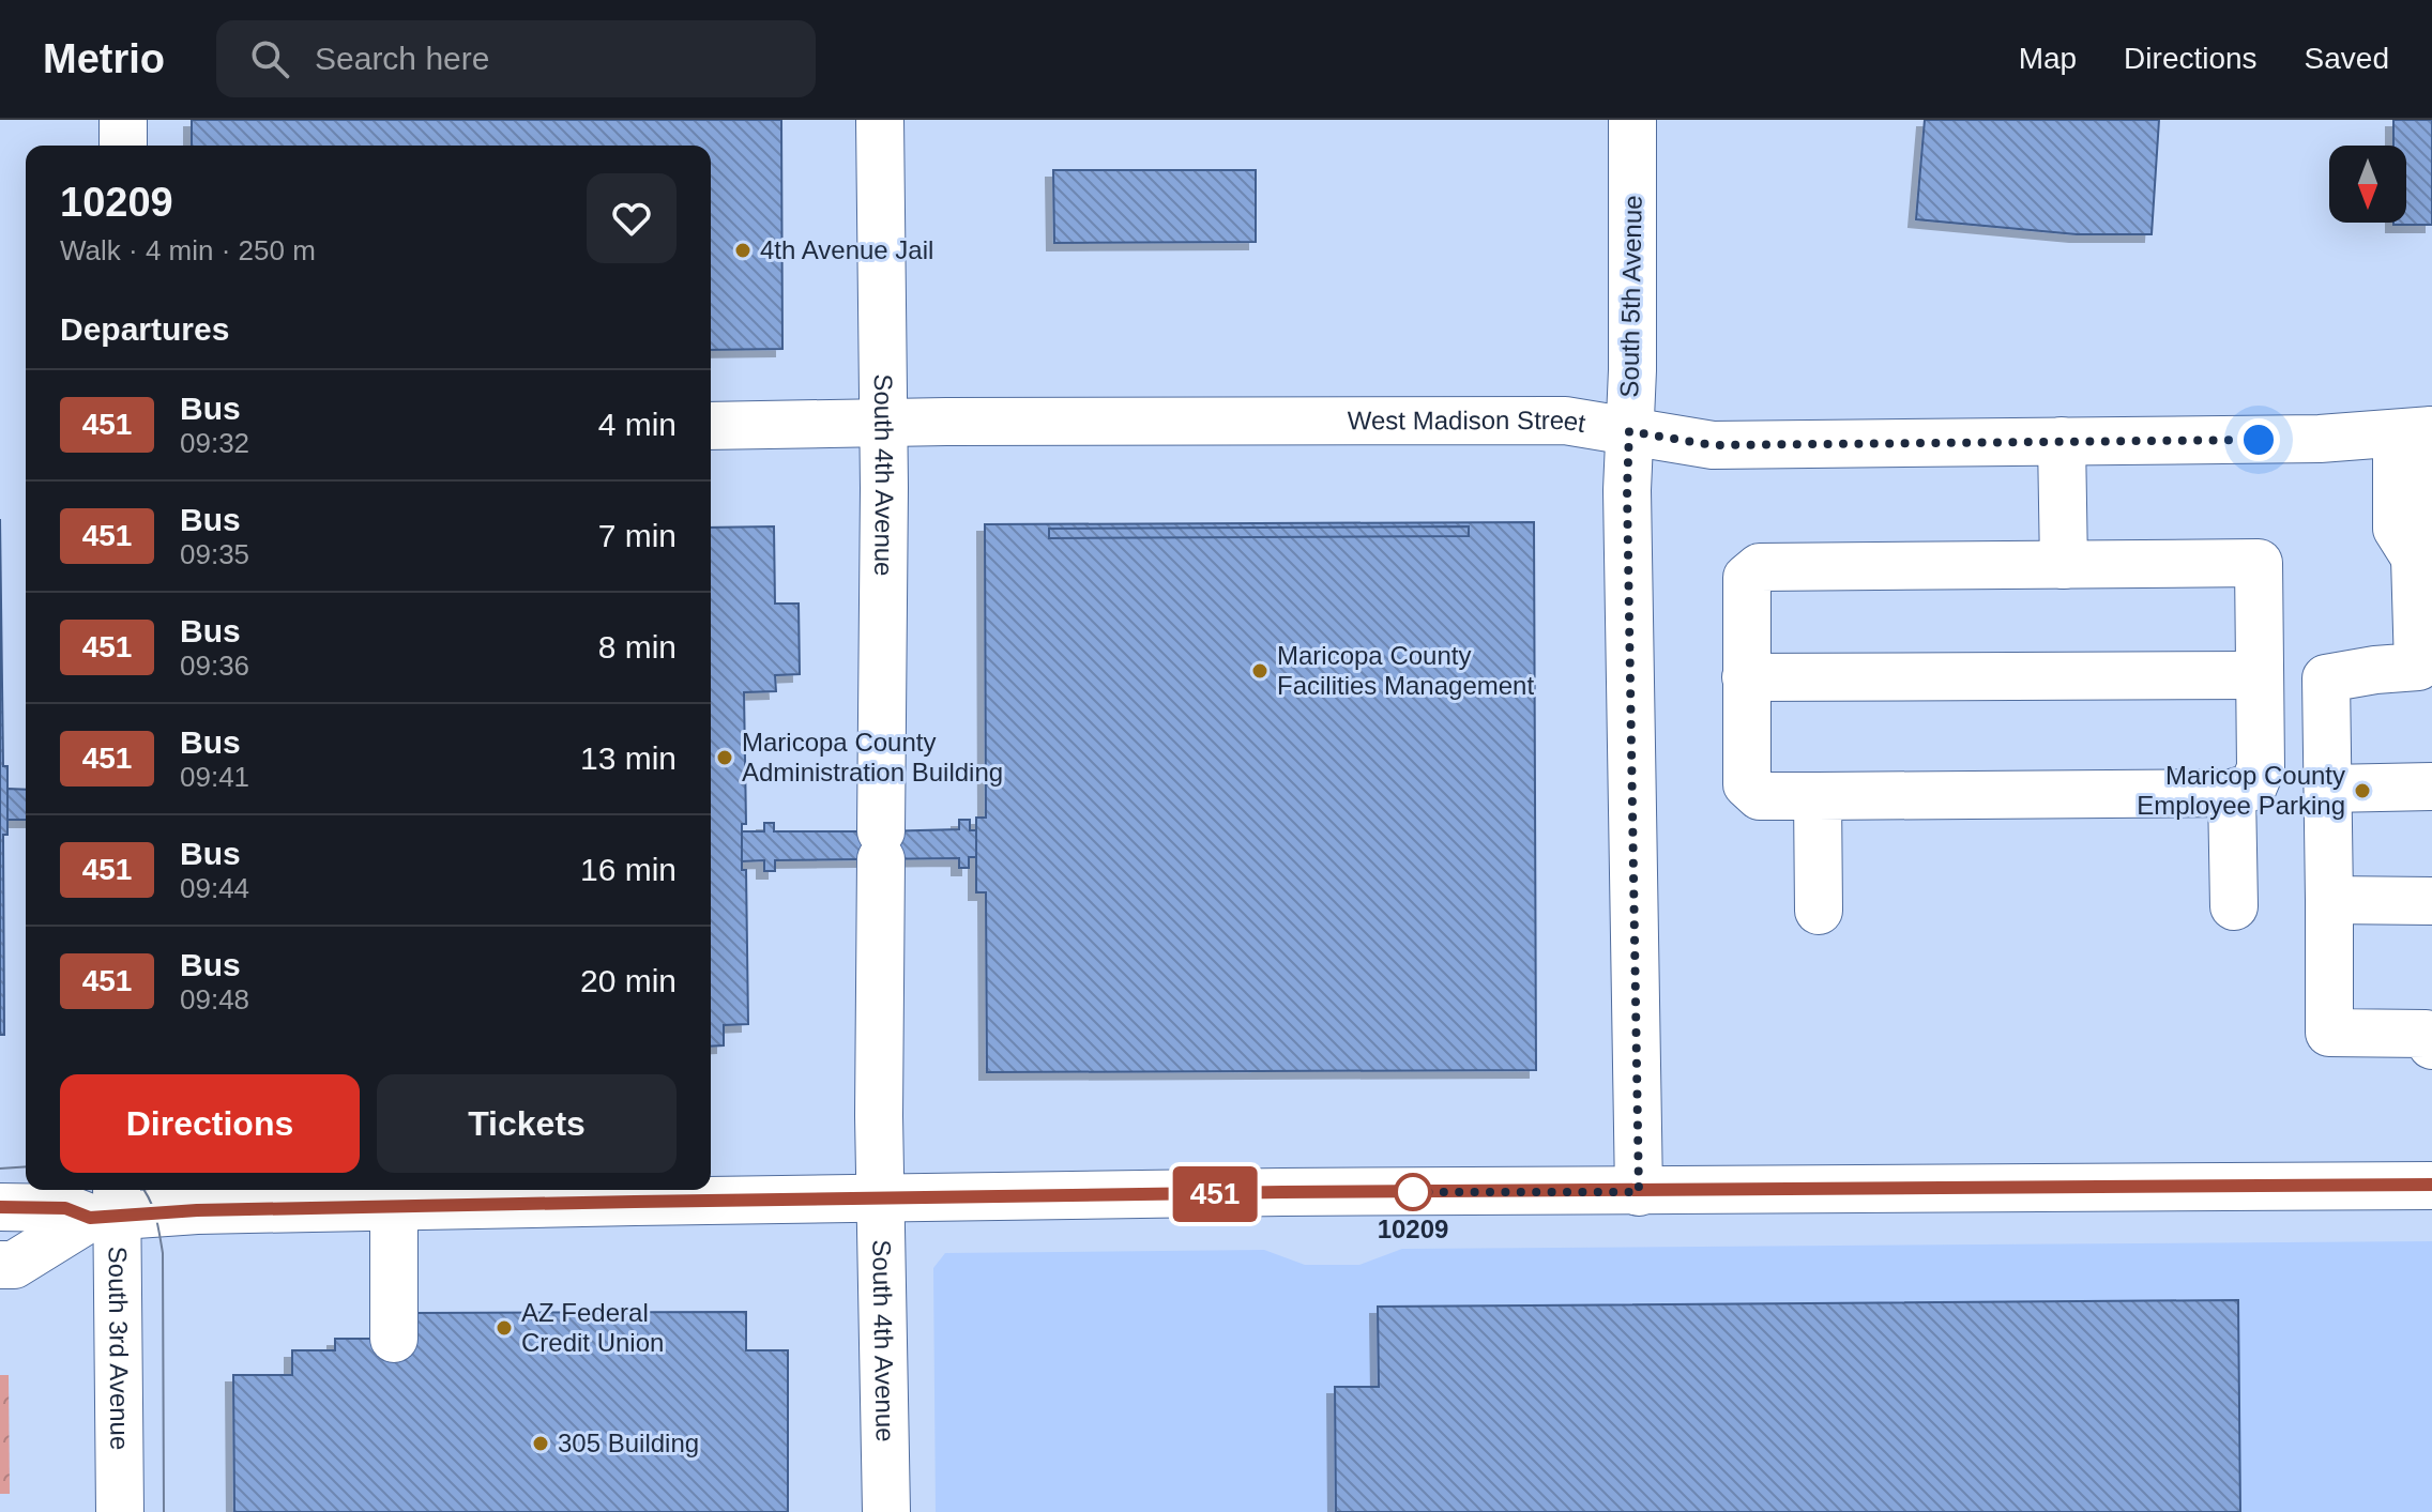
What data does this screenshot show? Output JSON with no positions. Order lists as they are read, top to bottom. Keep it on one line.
{"streets":{"street":["South 5th Avenue","West Madison Street","South 4th Avenue","South 3rd Avenue"]},"crossings":[["South 5th Avenue","West Madison Street"],["West Madison Street","South 4th Avenue"]],"places":["4th Avenue Jail","Maricopa County Facilities Management","Maricopa County Administration Building","Maricop County Employee Parking","10209","AZ Federal Credit Union","305 Building"],"lines":["bus line 451"],"north":"bottom","page":{"header":"Metrio","search":"Search here","nav":["Map","Directions","Saved"],"on_map":"451","heading":[["10209","Walk · 4 min · 250 m"],"Departures"],"list":[{"mark":"451","name":"Bus","note":"09:32","value":"4 min"},{"mark":"451","name":"Bus","note":"09:35","value":"7 min"},{"mark":"451","name":"Bus","note":"09:36","value":"8 min"},{"mark":"451","name":"Bus","note":"09:41","value":"13 min"},{"mark":"451","name":"Bus","note":"09:44","value":"16 min"},{"mark":"451","name":"Bus","note":"09:48","value":"20 min"}],"buttons":["Directions","Tickets"]}}
